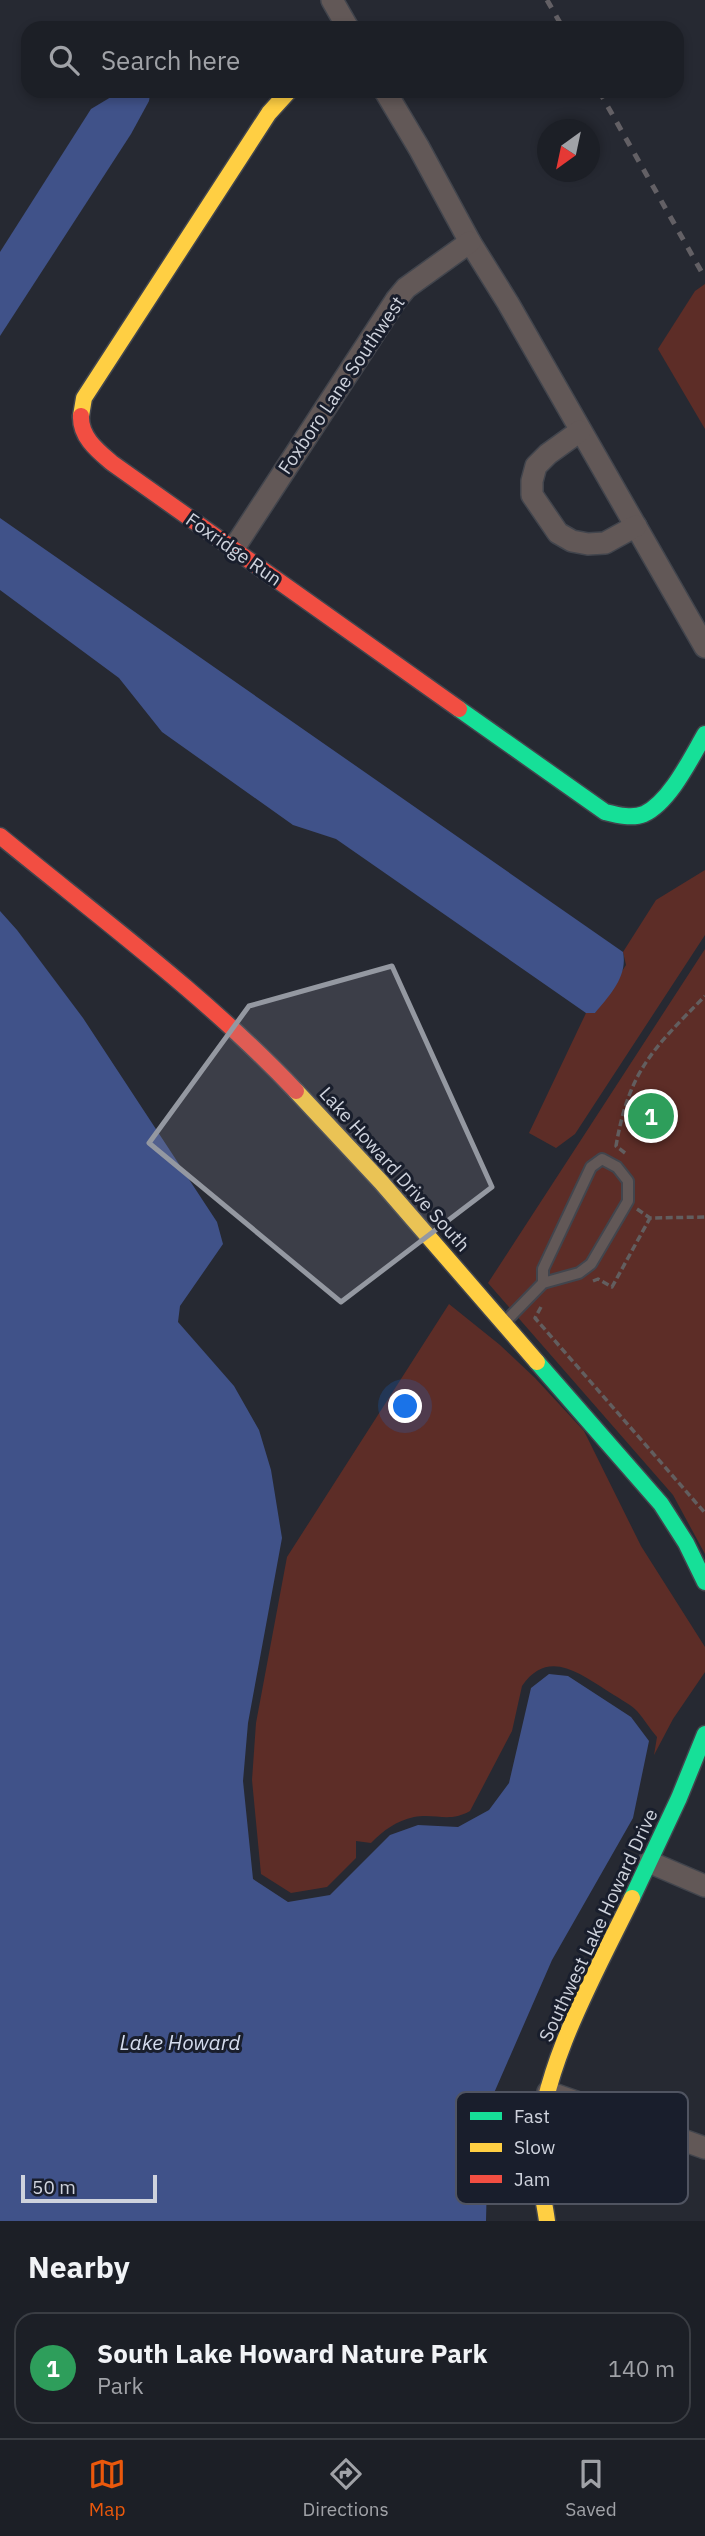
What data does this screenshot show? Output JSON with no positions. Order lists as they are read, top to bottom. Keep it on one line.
{"streets":{"street":["Foxboro Lane Southwest","Foxridge Run","Lake Howard Drive South","Southwest Lake Howard Drive"]},"crossings":[["Foxboro Lane Southwest","Foxridge Run"]],"water":["Lake Howard"],"legend":["Fast","Slow","Jam"],"scale_bar":"50 m","north":"bottom left","page":{"search":"Search here","pins":"1","scale":"50 m","heading":"Nearby","list":[{"mark":"1","name":"South Lake Howard Nature Park","note":"Park","value":"140 m"}],"nav":["Map","Directions","Saved"]}}
